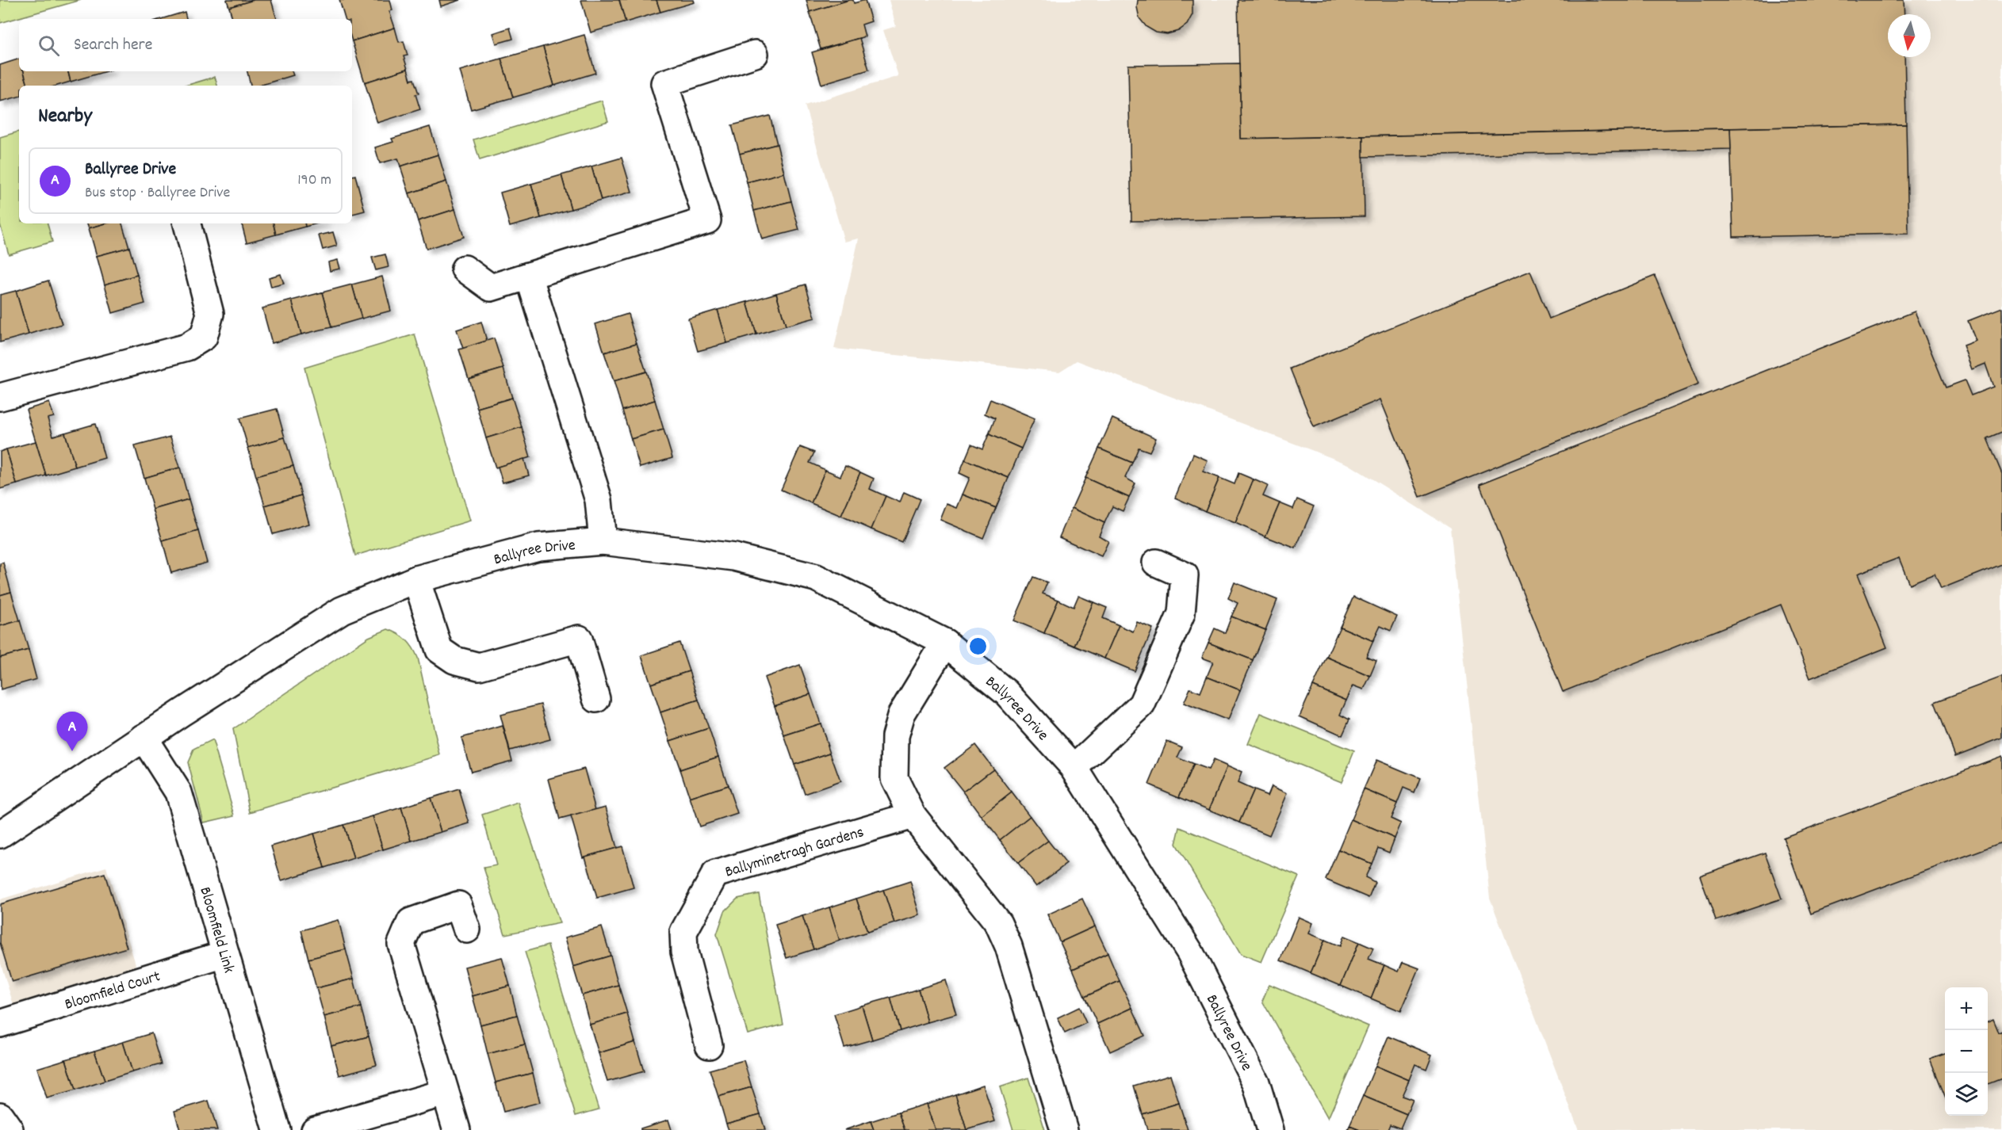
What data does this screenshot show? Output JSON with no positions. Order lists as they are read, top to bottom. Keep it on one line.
{"streets":{"street":["Ballyree Drive","Ballyminetragh Gardens","Bloomfield Link","Bloomfield Court"]},"crossings":[["Ballyree Drive","Bloomfield Link"],["Bloomfield Link","Bloomfield Court"]],"north":"bottom","page":{"search":"Search here","heading":"Nearby","list":[{"mark":"A","name":"Ballyree Drive","note":"Bus stop · Ballyree Drive","value":"190 m"}],"pins":"A","map_buttons":["+","−"]}}
